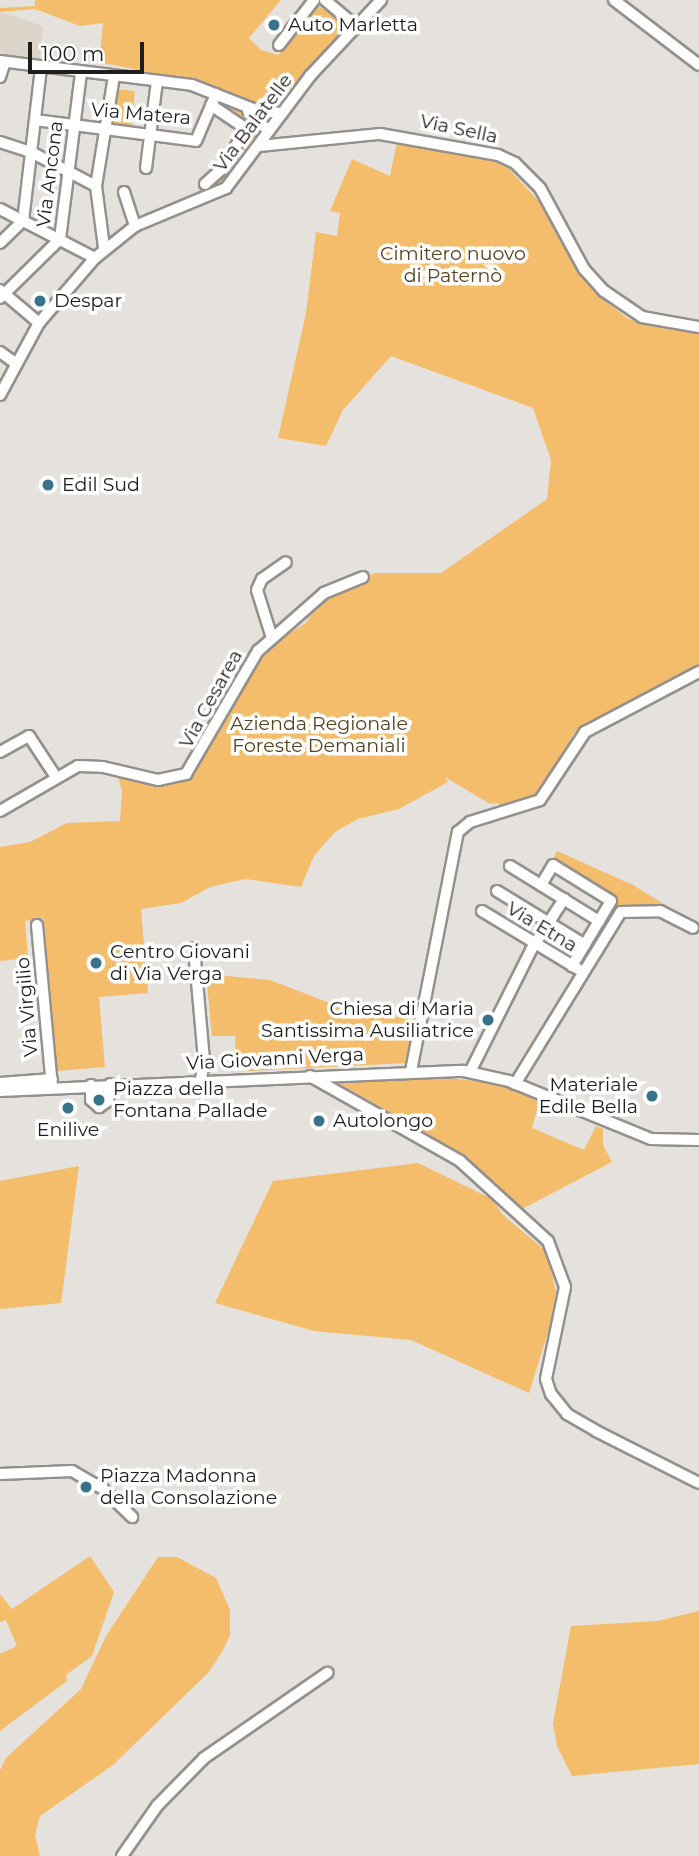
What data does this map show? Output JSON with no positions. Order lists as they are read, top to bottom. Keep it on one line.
{"streets":{"street":["Via Matera","Via Balatelle","Via Sella","Via Ancona","Via Cesarea","Via Etna","Via Virgilio","Via Giovanni Verga"]},"crossings":[["Via Matera","Via Ancona"],["Via Balatelle","Via Sella"],["Via Virgilio","Via Giovanni Verga"]],"parks":["Cimitero nuovo di Paternò","Azienda Regionale Foreste Demaniali"],"places":["Auto Marletta","Despar","Edil Sud","Centro Giovani di Via Verga","Chiesa di Maria Santissima Ausiliatrice","Materiale Edile Bella","Piazza della Fontana Pallade","Enilive","Autolongo","Piazza Madonna della Consolazione"],"scale_bar":"100 m"}
